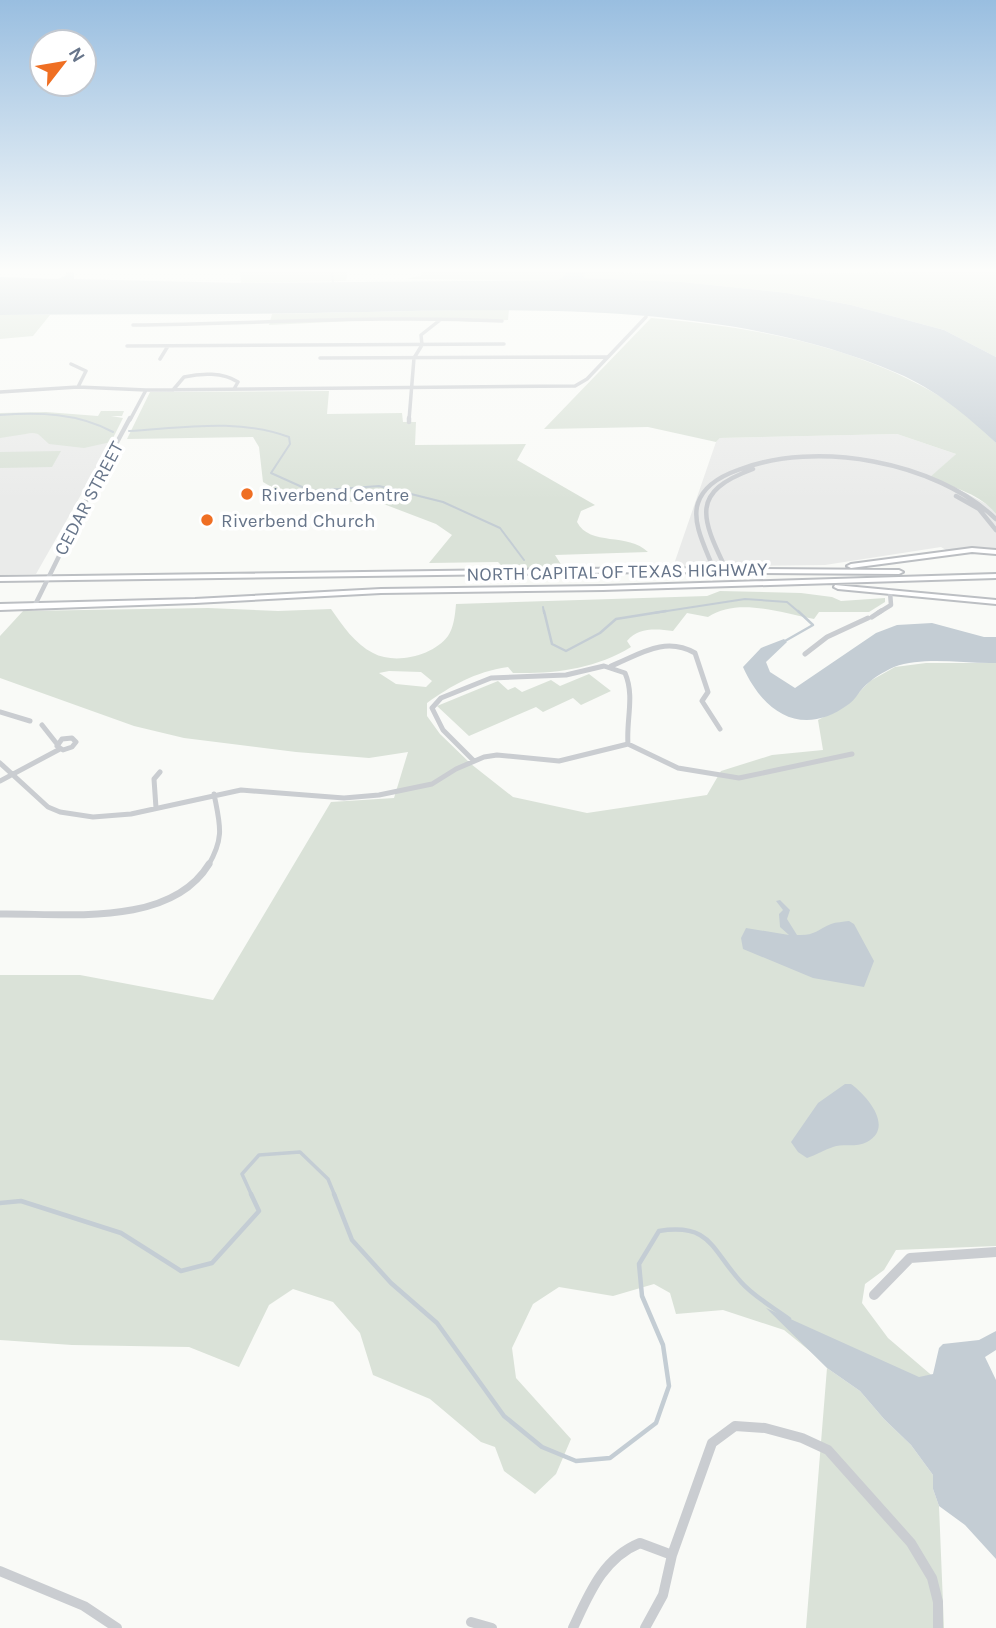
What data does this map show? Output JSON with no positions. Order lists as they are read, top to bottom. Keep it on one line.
{"streets":{"highway":["NORTH CAPITAL OF TEXAS HIGHWAY"],"street":["CEDAR STREET"]},"crossings":[["CEDAR STREET","NORTH CAPITAL OF TEXAS HIGHWAY"]],"places":["Riverbend Centre","Riverbend Church"],"north":"top right"}
